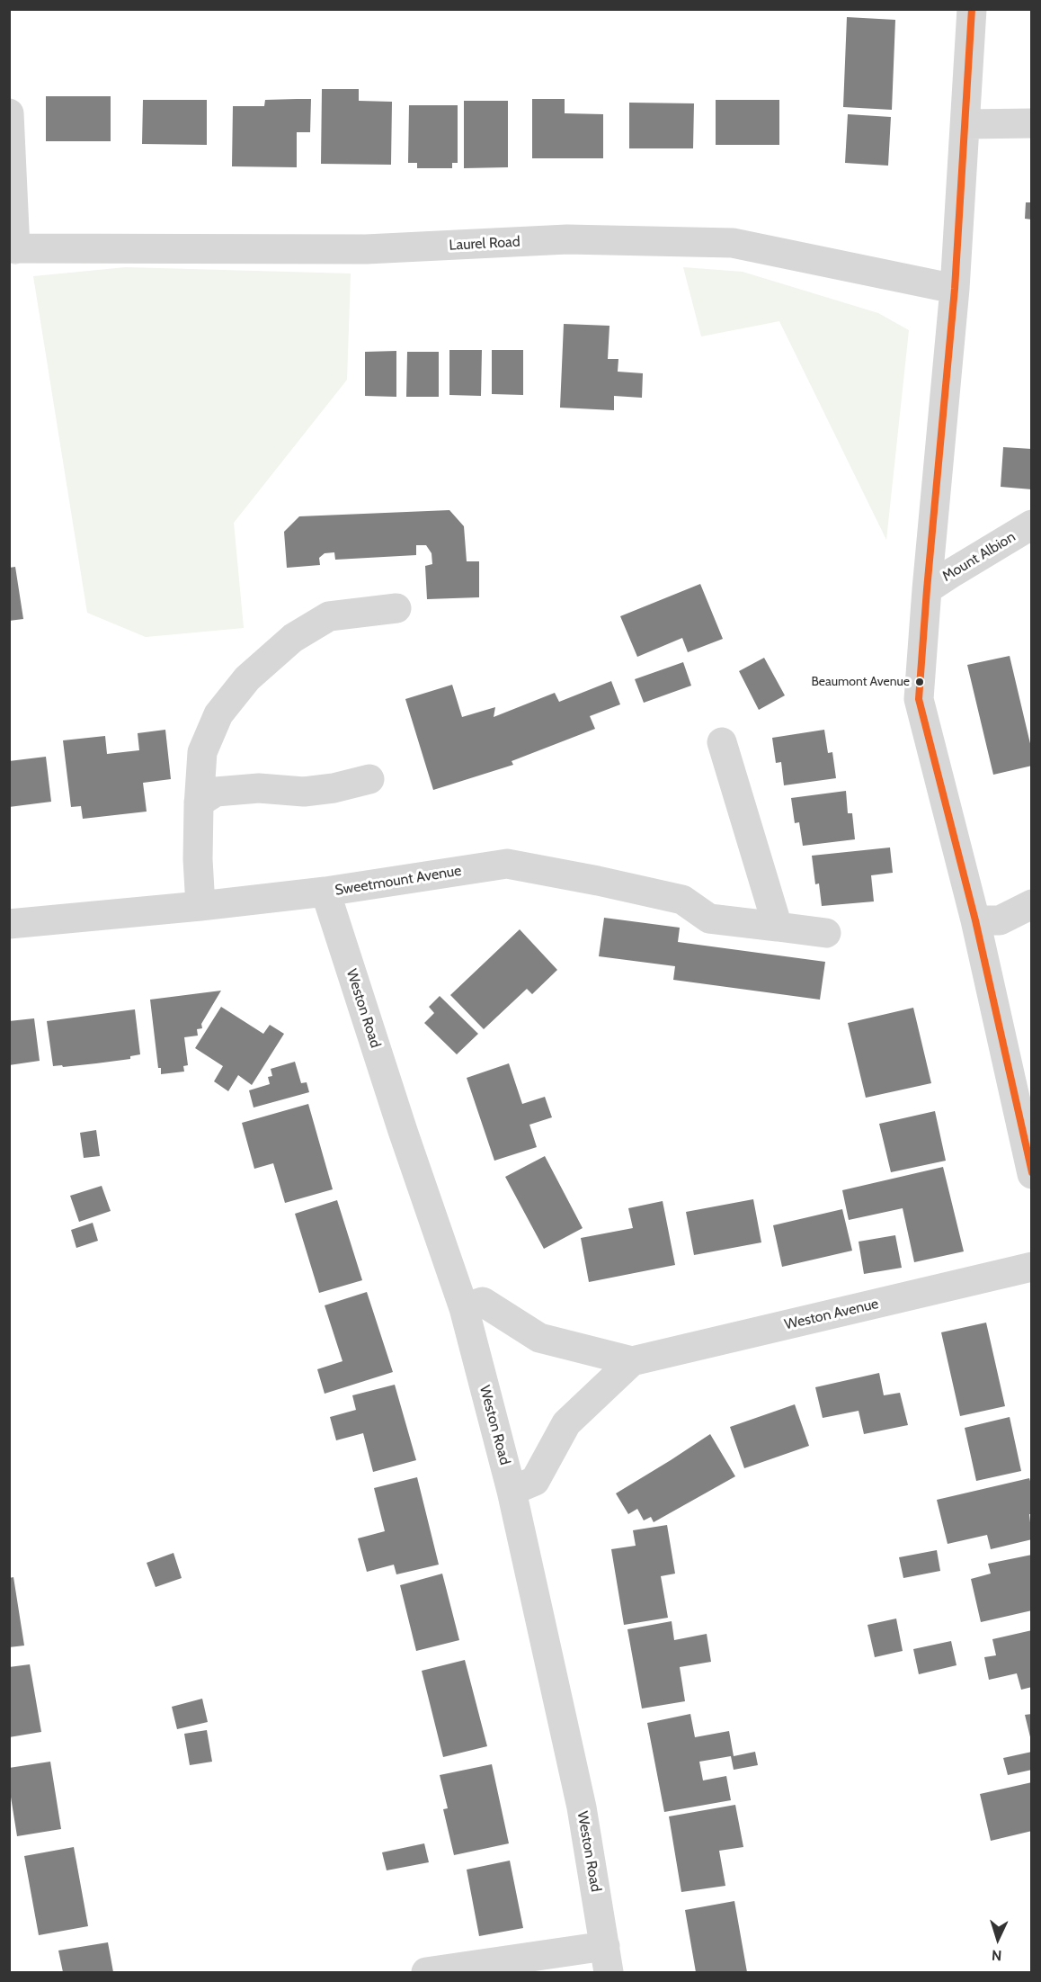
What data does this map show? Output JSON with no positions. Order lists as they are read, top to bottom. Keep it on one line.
{"streets":{"street":["Laurel Road","Mount Albion","Sweetmount Avenue","Weston Road","Weston Avenue"]},"crossings":[["Sweetmount Avenue","Weston Road"],["Weston Road","Weston Avenue"]],"places":["Beaumont Avenue"],"north":"bottom"}
